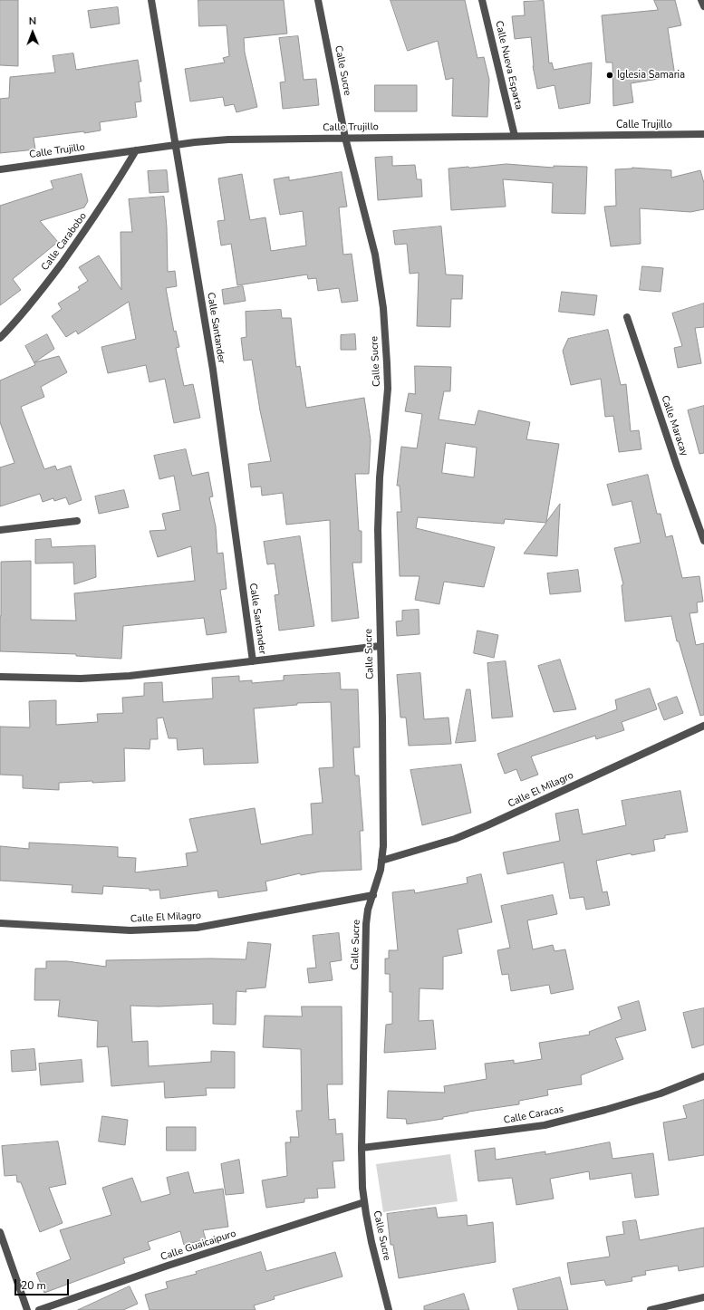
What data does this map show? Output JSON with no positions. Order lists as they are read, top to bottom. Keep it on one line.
{"streets":{"street":["Calle Nueva Esparta","Calle Sucre","Calle Trujillo","Calle Carabobo","Calle Santander","Calle Maracay","Calle El Milagro","Calle Caracas","Calle Guaicaipuro"]},"crossings":[["Calle Nueva Esparta","Calle Trujillo"],["Calle Sucre","Calle Trujillo"],["Calle Sucre","Calle El Milagro"],["Calle Sucre","Calle Caracas"],["Calle Sucre","Calle Guaicaipuro"],["Calle Trujillo","Calle Carabobo"],["Calle Trujillo","Calle Santander"]],"places":["Iglesia Samaria"],"scale_bar":"20 m","north":"top"}
